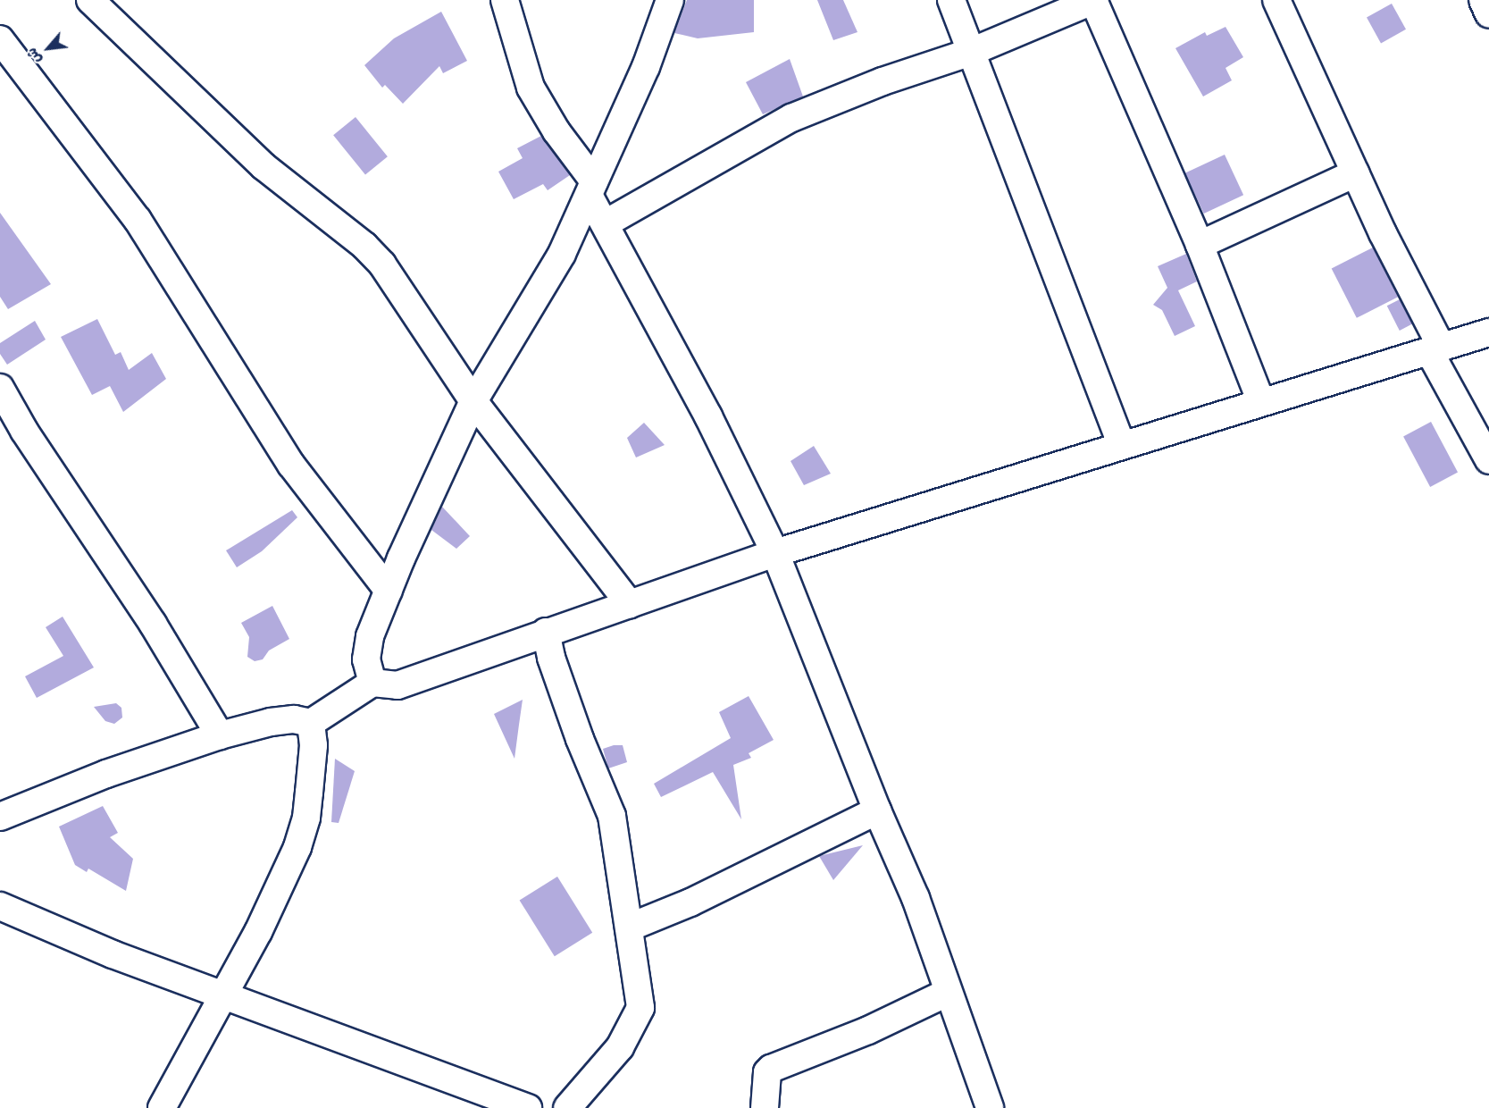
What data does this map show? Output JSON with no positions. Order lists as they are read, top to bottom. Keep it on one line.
{"north":"bottom left"}
